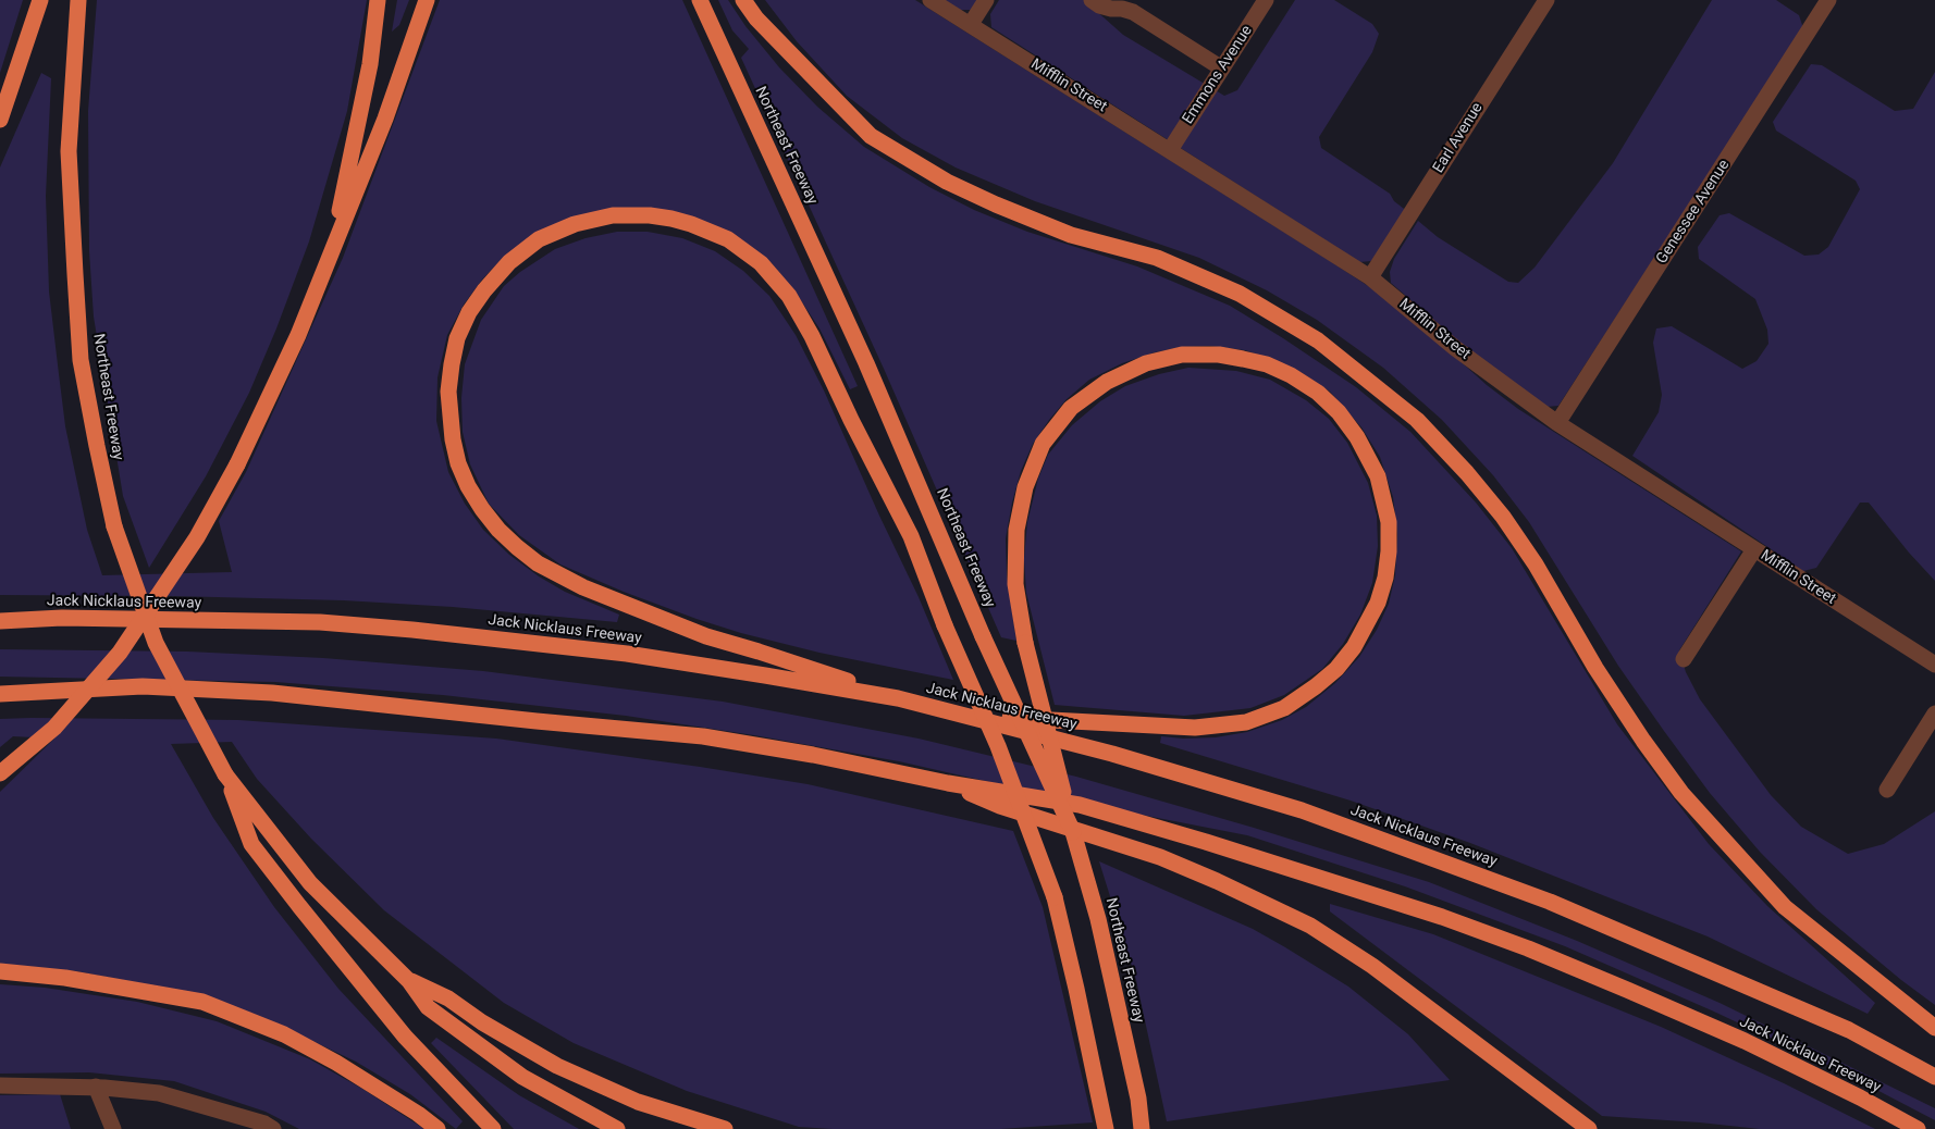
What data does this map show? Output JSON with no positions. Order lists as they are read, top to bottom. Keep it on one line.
{"streets":{"highway":["Northeast Freeway","Jack Nicklaus Freeway"],"street":["Emmons Avenue","Mifflin Street","Earl Avenue","Genessee Avenue"]},"crossings":[["Emmons Avenue","Mifflin Street"],["Mifflin Street","Earl Avenue"],["Mifflin Street","Genessee Avenue"]]}
